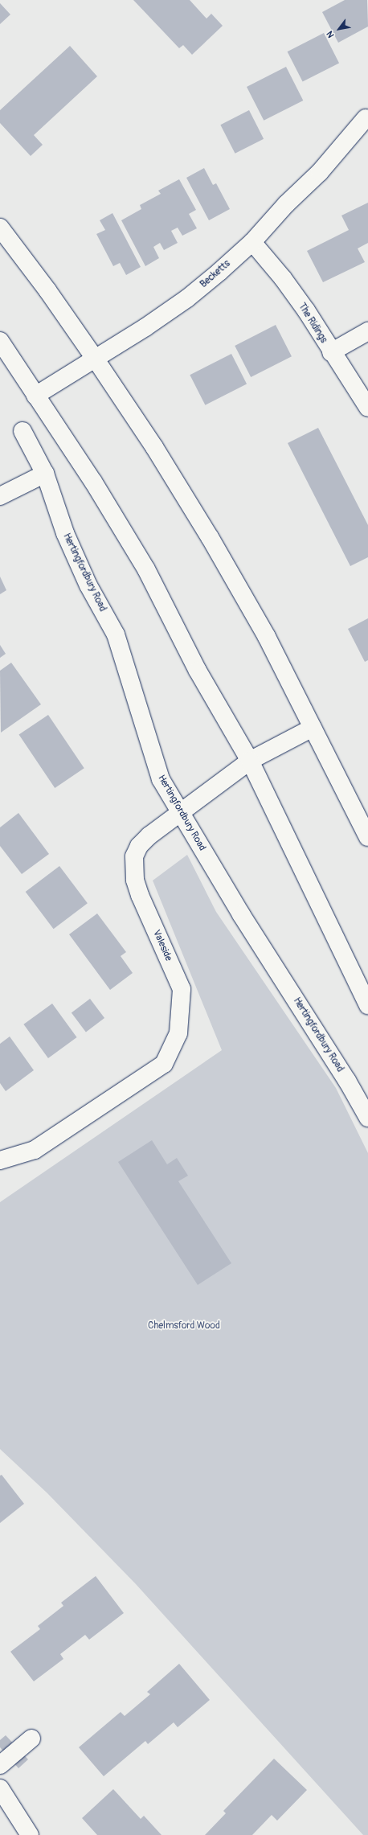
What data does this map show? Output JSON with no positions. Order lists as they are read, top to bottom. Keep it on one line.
{"streets":{"main road":["Becketts","The Ridings","Hertingfordbury Road","Valeside"]},"crossings":[["Becketts","The Ridings"],["Hertingfordbury Road","Valeside"]],"parks":["Chelmsford Wood"],"north":"bottom left"}
